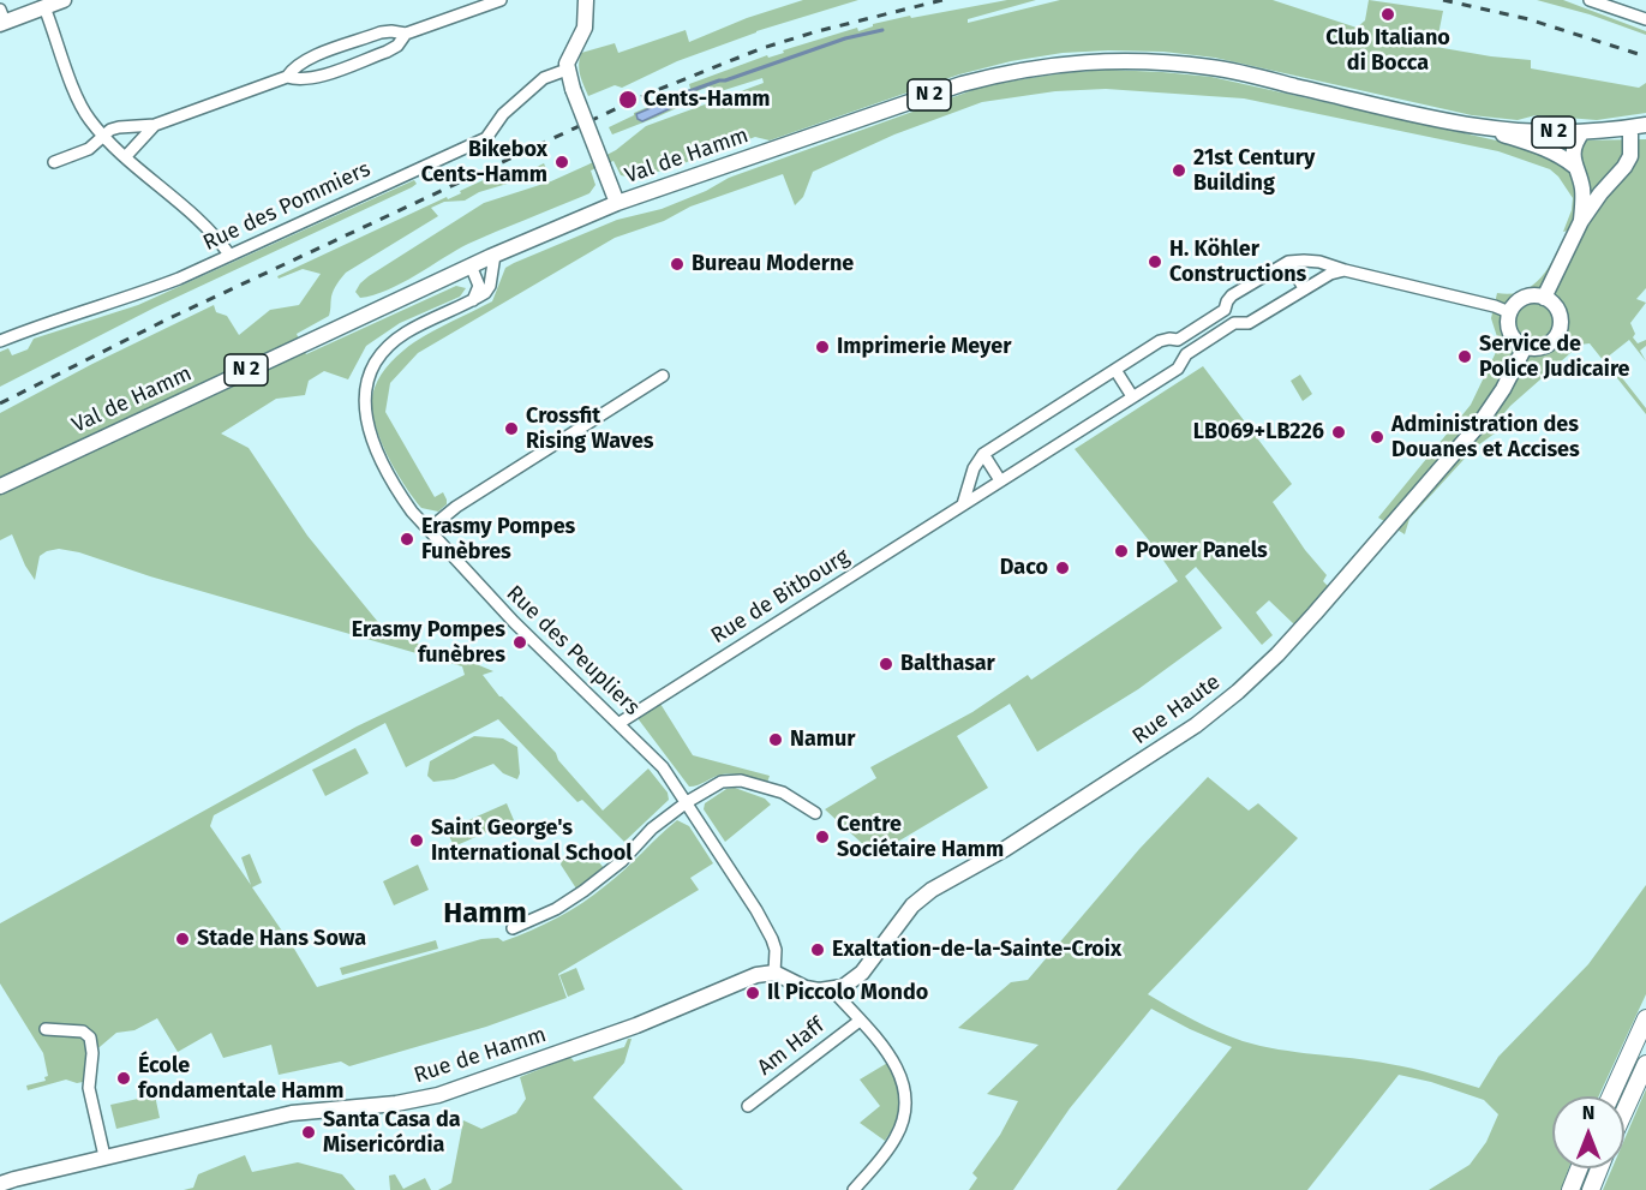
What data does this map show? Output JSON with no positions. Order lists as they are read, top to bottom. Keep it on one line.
{"streets":{"main road":["N 2","Val de Hamm","Rue Haute","Rue de Hamm"],"street":["Rue des Pommiers","Rue de Bitbourg","Rue des Peupliers","Am Haff"]},"crossings":[["Rue de Bitbourg","Rue des Peupliers"],["Rue des Peupliers","Rue de Hamm"]],"districts":["Hamm"],"places":["Club Italiano di Bocca","Cents-Hamm","Bikebox Cents-Hamm","21st Century Building","H. Köhler Constructions","Bureau Moderne","Imprimerie Meyer","Service de Police Judicaire","Crossfit Rising Waves","LB069+LB226","Administration des Douanes et Accises","Erasmy Pompes Funèbres","Power Panels","Daco","Erasmy Pompes funèbres","Balthasar","Namur","Centre Sociétaire Hamm","Saint George's International School","Stade Hans Sowa","Exaltation-de-la-Sainte-Croix","Il Piccolo Mondo","École fondamentale Hamm","Santa Casa da Misericórdia"],"north":"top"}
